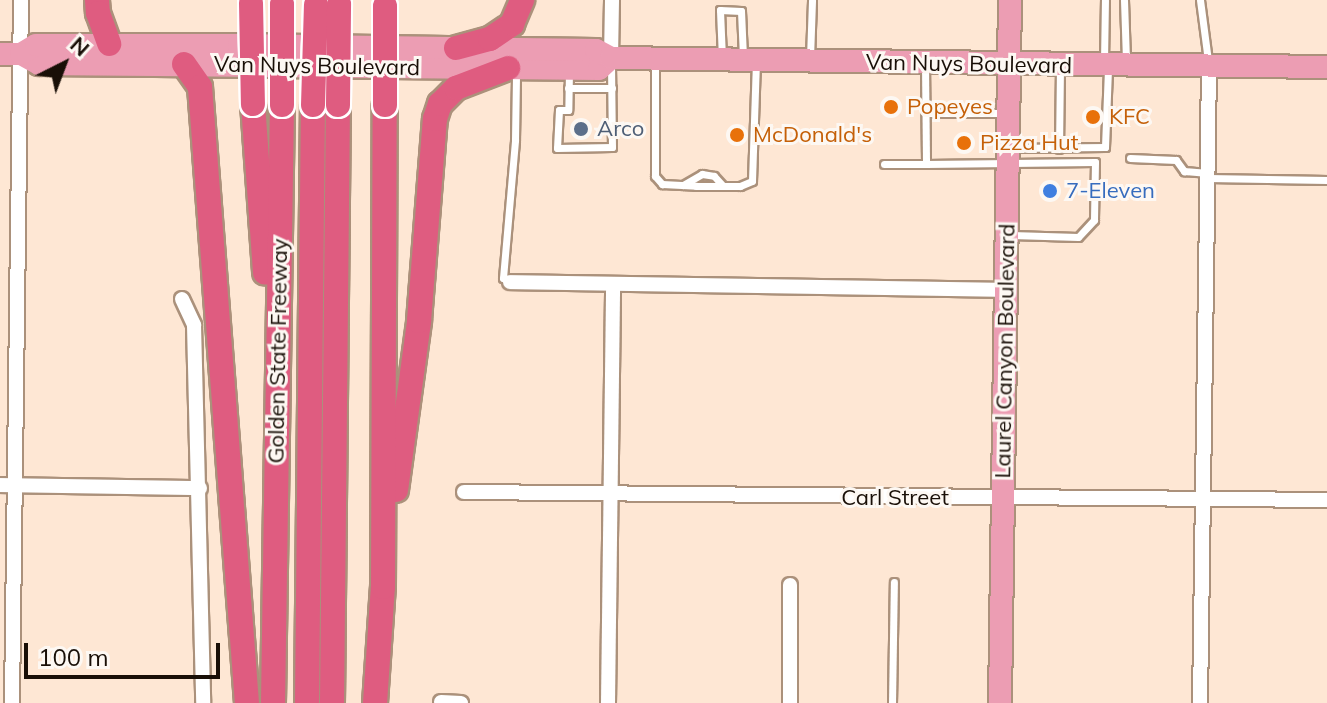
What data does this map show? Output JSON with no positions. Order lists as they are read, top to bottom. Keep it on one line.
{"streets":{"highway":["Golden State Freeway"],"main road":["Van Nuys Boulevard","Laurel Canyon Boulevard"],"street":["Carl Street"]},"crossings":[["Van Nuys Boulevard","Laurel Canyon Boulevard"],["Laurel Canyon Boulevard","Carl Street"]],"places":["Popeyes","KFC","Arco","McDonald's","Pizza Hut","7-Eleven"],"scale_bar":"100 m","north":"top right"}
